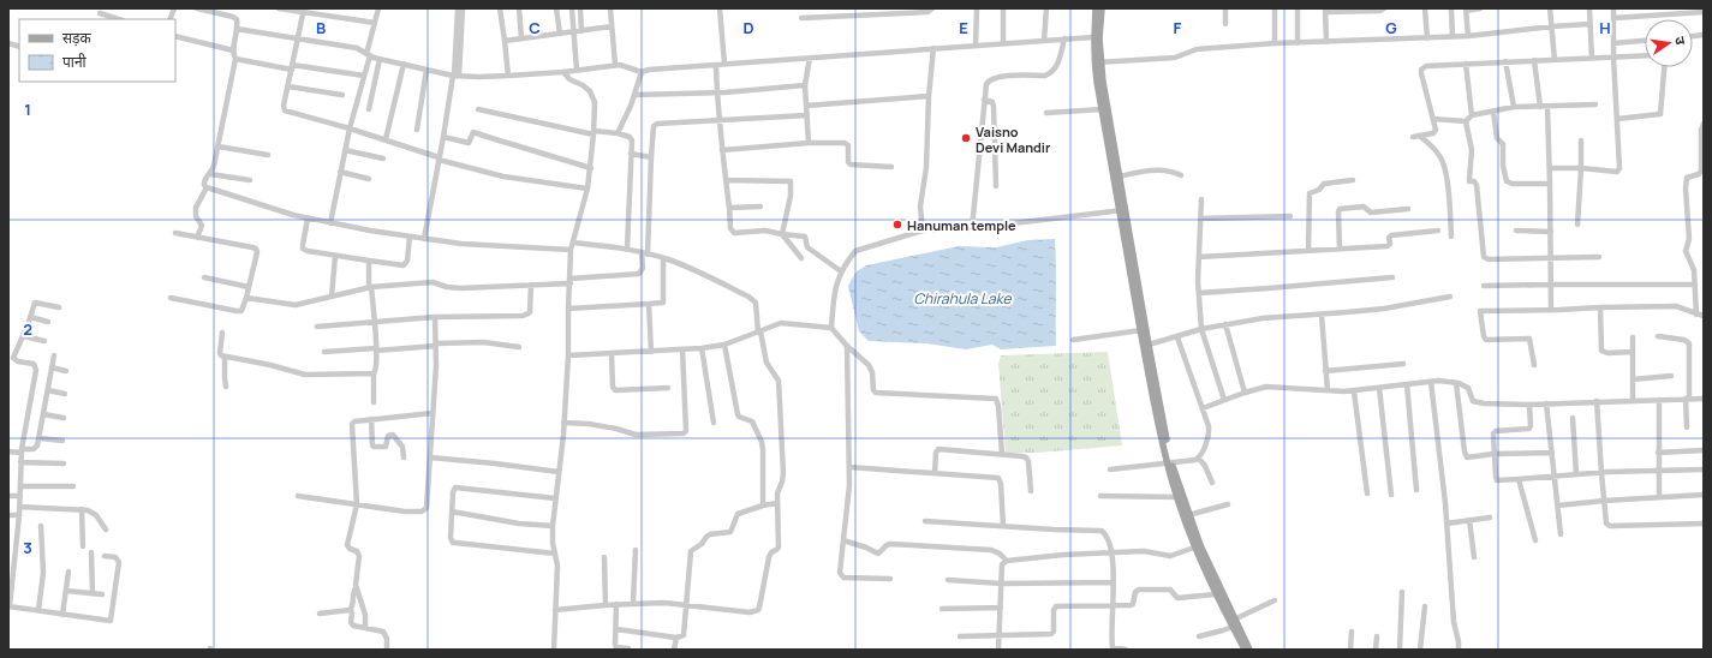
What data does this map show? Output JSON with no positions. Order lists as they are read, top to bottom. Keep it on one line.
{"water":["Chirahula Lake"],"places":["Vaisno Devi Mandir","Hanuman temple"],"legend":["सड़क","पानी"],"north":"right","grid":{"columns":["B","C","D","E","F","G","H"],"rows":["1","2","3"]}}
